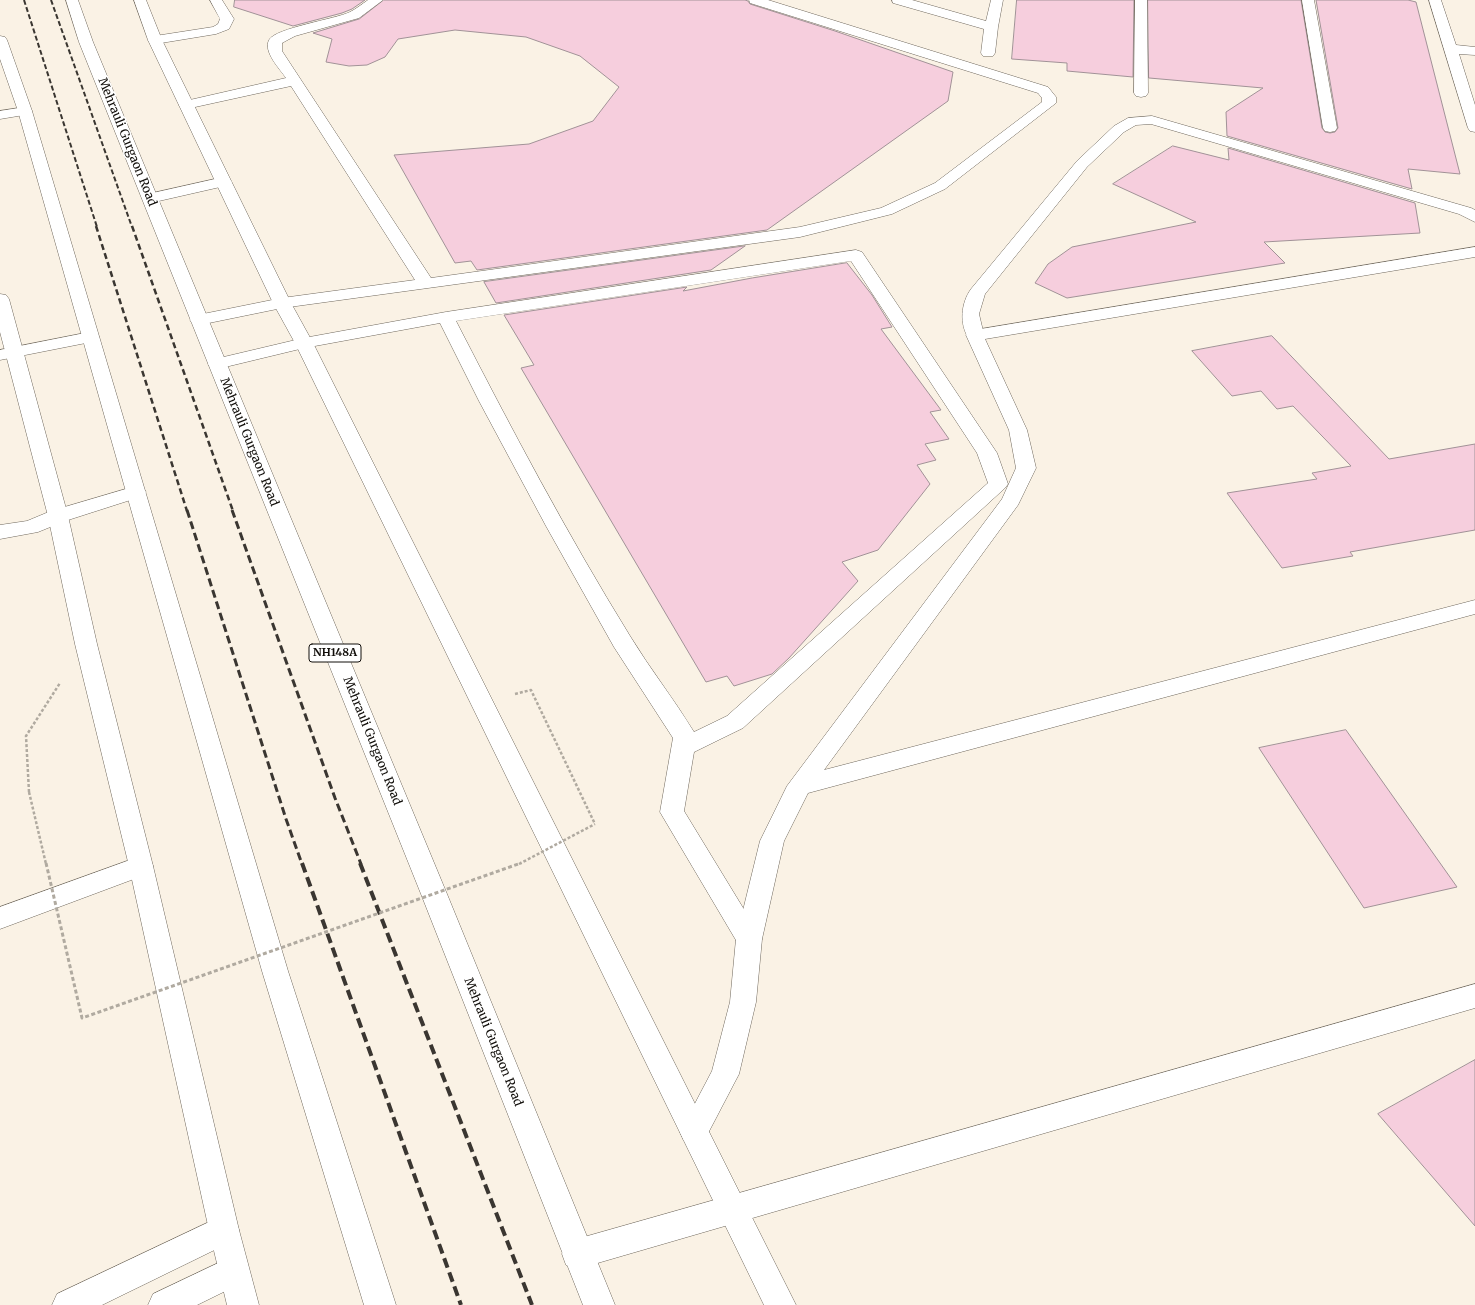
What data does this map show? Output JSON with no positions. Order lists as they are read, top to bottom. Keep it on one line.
{"streets":{"main road":["Mehrauli Gurgaon Road","NH148A"]}}
